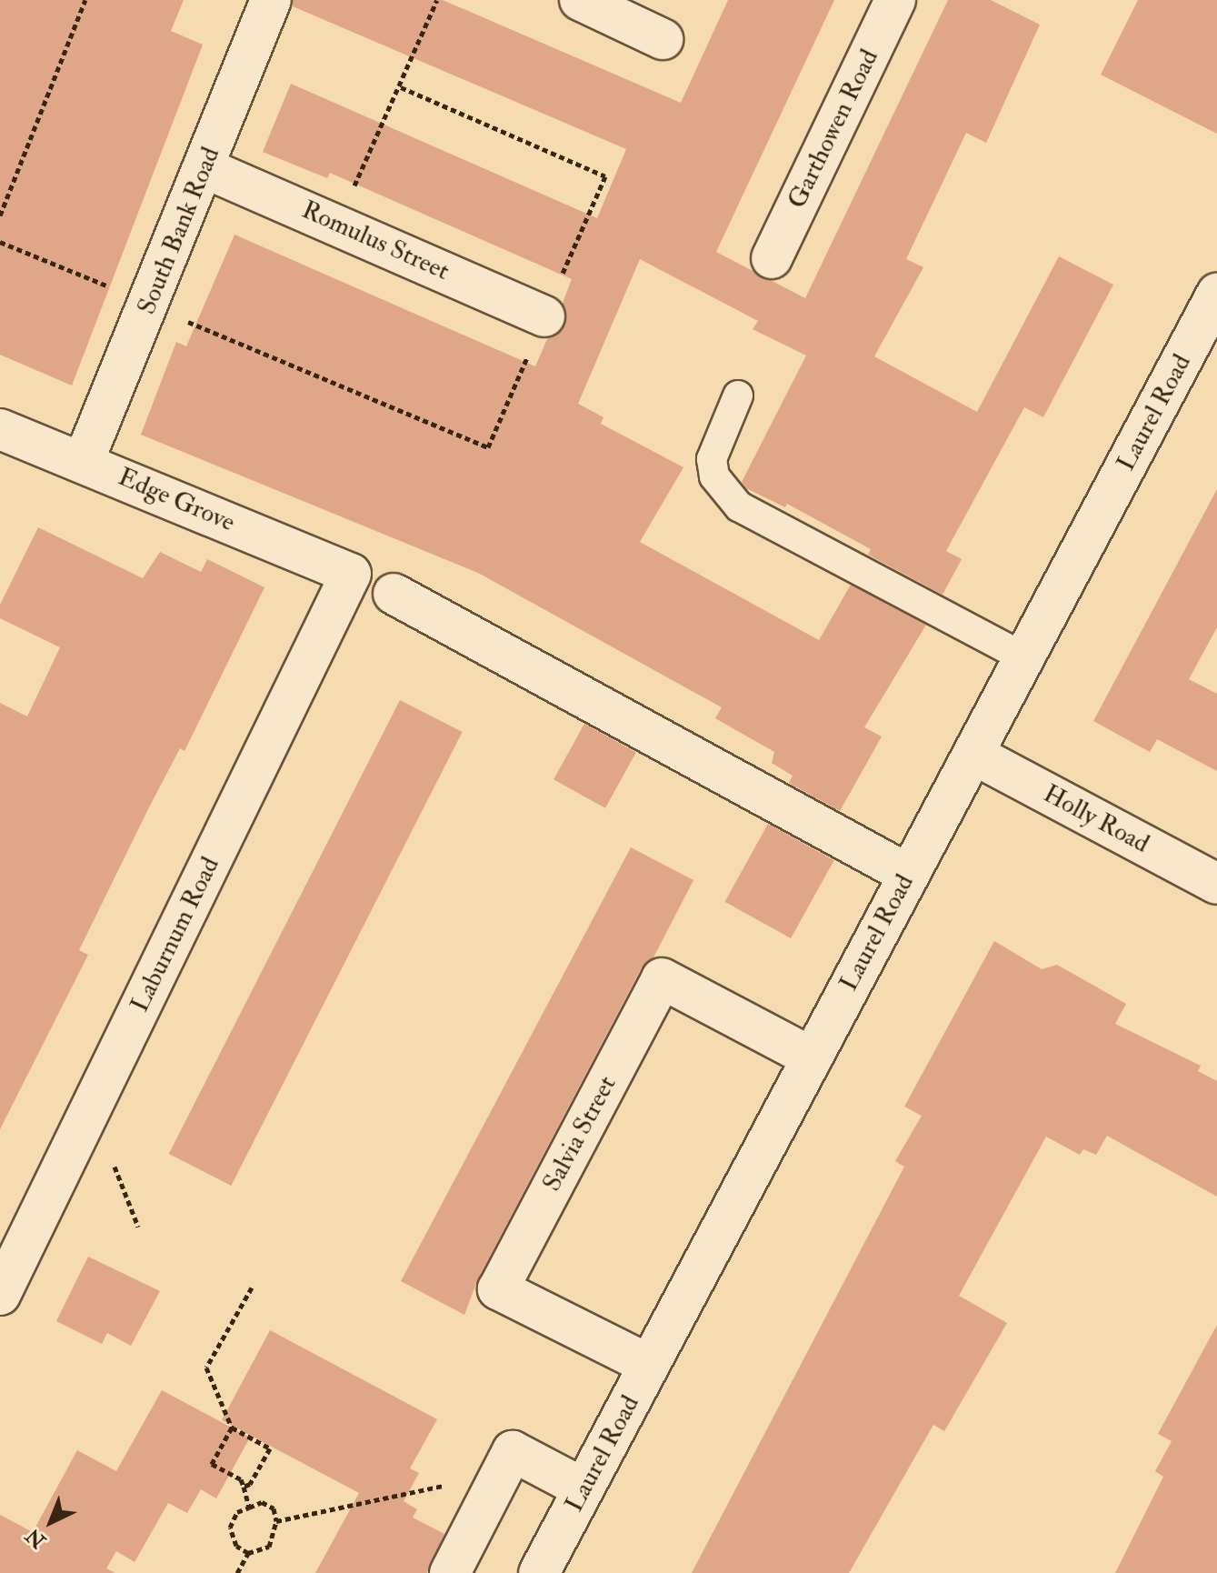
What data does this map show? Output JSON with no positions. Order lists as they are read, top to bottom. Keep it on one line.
{"streets":{"street":["Garthowen Road","South Bank Road","Romulus Street","Laurel Road","Edge Grove","Holly Road","Laburnum Road","Salvia Street"]},"crossings":[["South Bank Road","Romulus Street"],["South Bank Road","Edge Grove"],["Laurel Road","Holly Road"],["Laurel Road","Salvia Street"],["Edge Grove","Laburnum Road"]],"north":"bottom left"}
